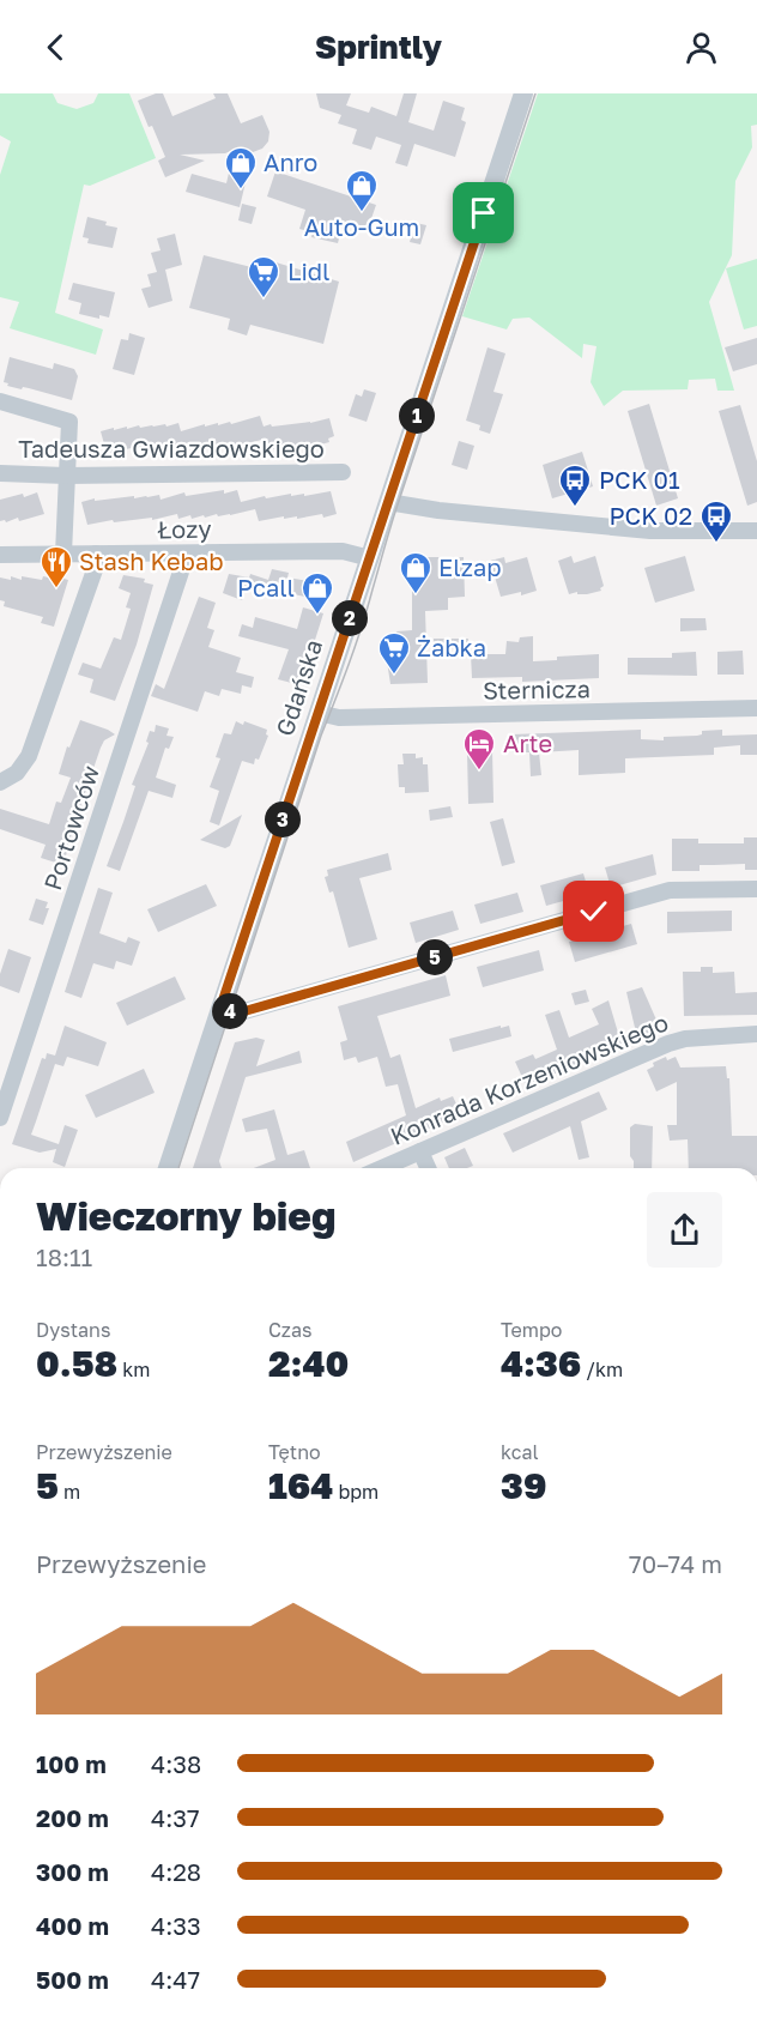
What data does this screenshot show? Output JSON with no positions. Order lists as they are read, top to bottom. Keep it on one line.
{"streets":{"street":["Tadeusza Gwiazdowskiego","Łozy","Gdańska","Sternicza","Portowców","Konrada Korzeniowskiego"]},"crossings":[["Łozy","Gdańska"],["Łozy","Portowców"],["Gdańska","Sternicza"]],"places":{"shop":["Anro","Auto-Gum","Elzap","Pcall"],"supermarket":["Lidl","Żabka"],"bus stop":["PCK 01","PCK 02"],"restaurant":["Stash Kebab"],"hotel":["Arte"]},"page":{"header":"Sprintly","pins":["1","2","3","5","4"],"heading":["Wieczorny bieg","18:11"],"stats":[["Dystans","0.58 km"],["Czas","2:40"],["Tempo","4:36 /km"],["Przewyższenie","5 m"],["Tętno","164 bpm"],["kcal","39"]],"chart":["Przewyższenie","70–74 m"],"list":[{"name":"100 m","note":"4:38"},{"name":"200 m","note":"4:37"},{"name":"300 m","note":"4:28"},{"name":"400 m","note":"4:33"},{"name":"500 m","note":"4:47"}]}}
